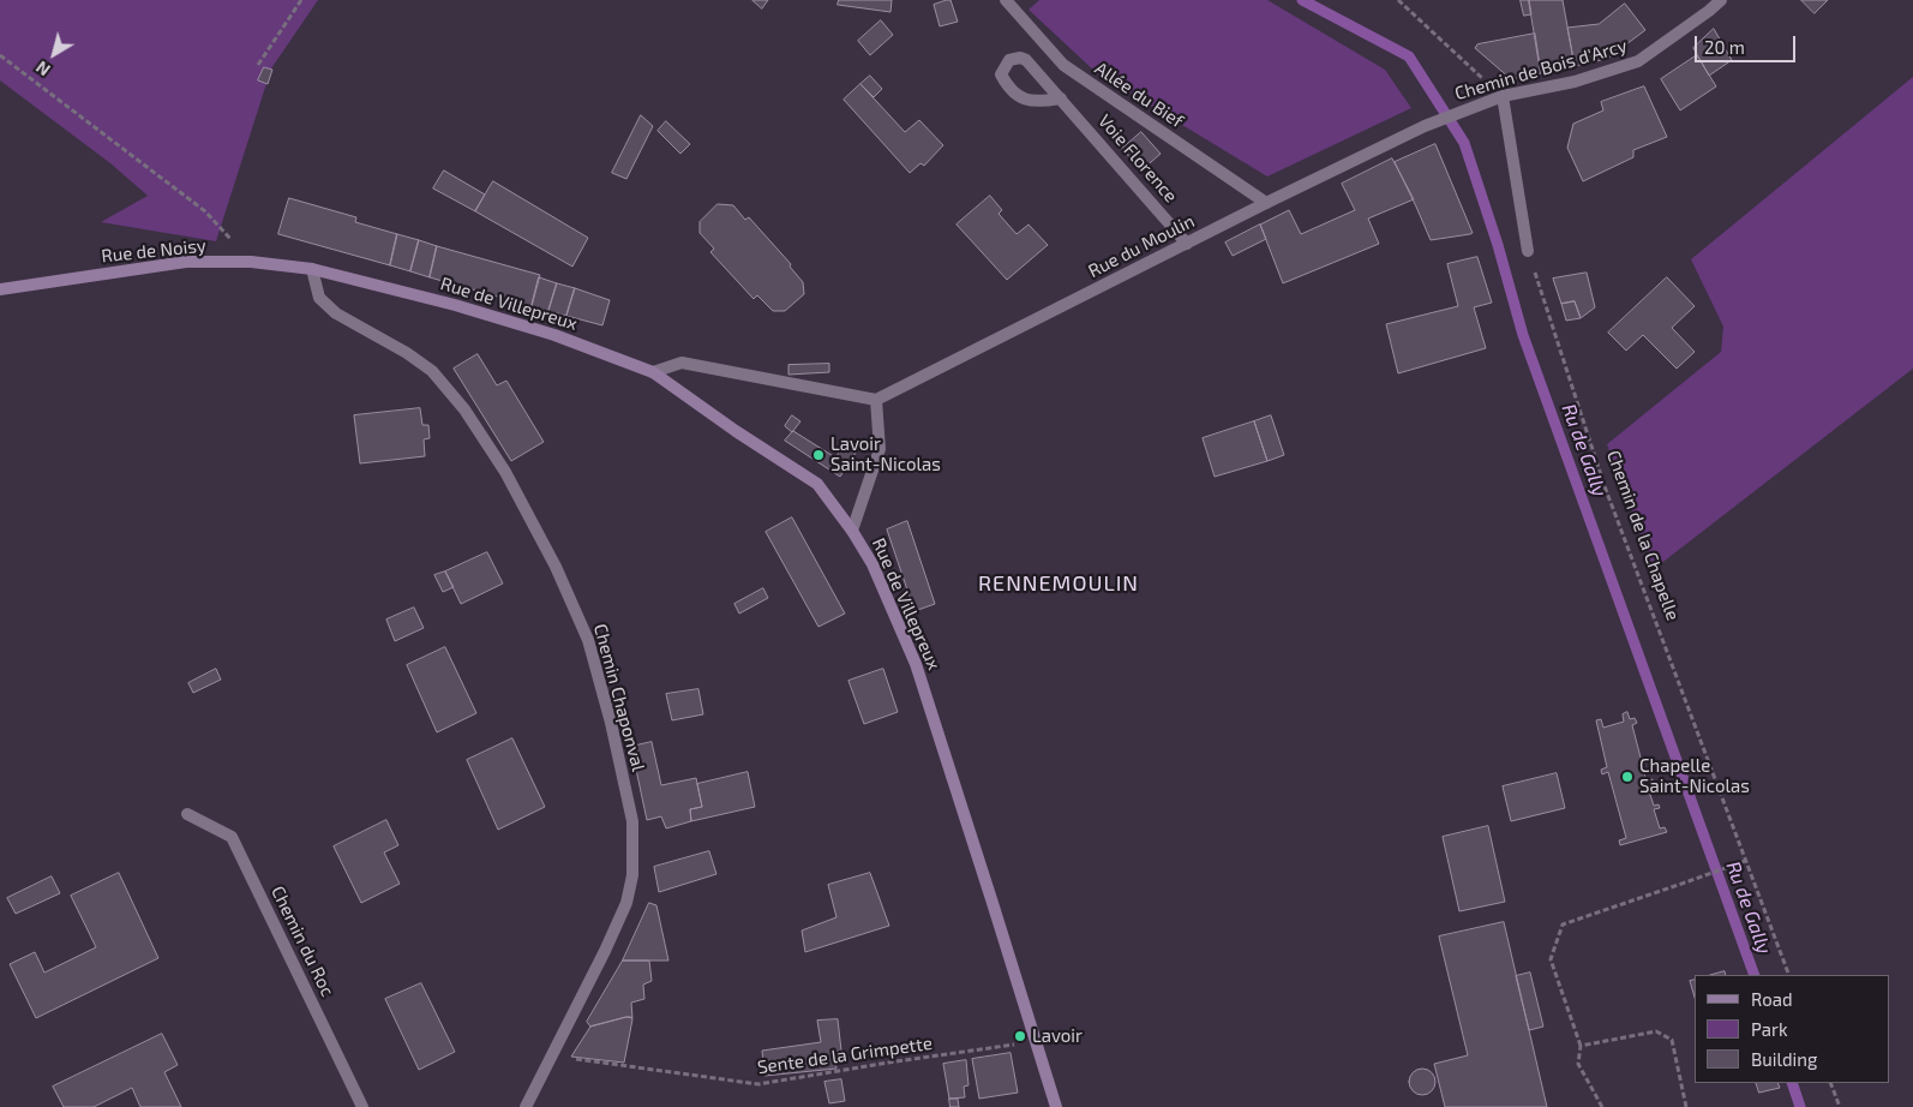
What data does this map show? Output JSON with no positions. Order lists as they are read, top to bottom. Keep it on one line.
{"streets":{"main road":["Rue de Noisy","Rue de Villepreux"],"street":["Chemin de Bois d'Arcy","Allée du Bief","Voie Florence","Rue du Moulin","Chemin Chaponval","Chemin du Roc"],"path":["Chemin de la Chapelle","Sente de la Grimpette"]},"crossings":[["Chemin de Bois d'Arcy","Rue du Moulin"],["Allée du Bief","Rue du Moulin"],["Voie Florence","Rue du Moulin"],["Rue de Noisy","Rue de Villepreux"],["Rue de Noisy","Chemin Chaponval"],["Rue de Villepreux","Chemin Chaponval"],["Rue de Villepreux","Sente de la Grimpette"],["Chemin Chaponval","Sente de la Grimpette"]],"districts":["RENNEMOULIN"],"water":["Ru de Gally"],"places":["Lavoir Saint-Nicolas","Chapelle Saint-Nicolas","Lavoir"],"legend":["Road","Park","Building"],"scale_bar":"20 m","north":"bottom left"}
